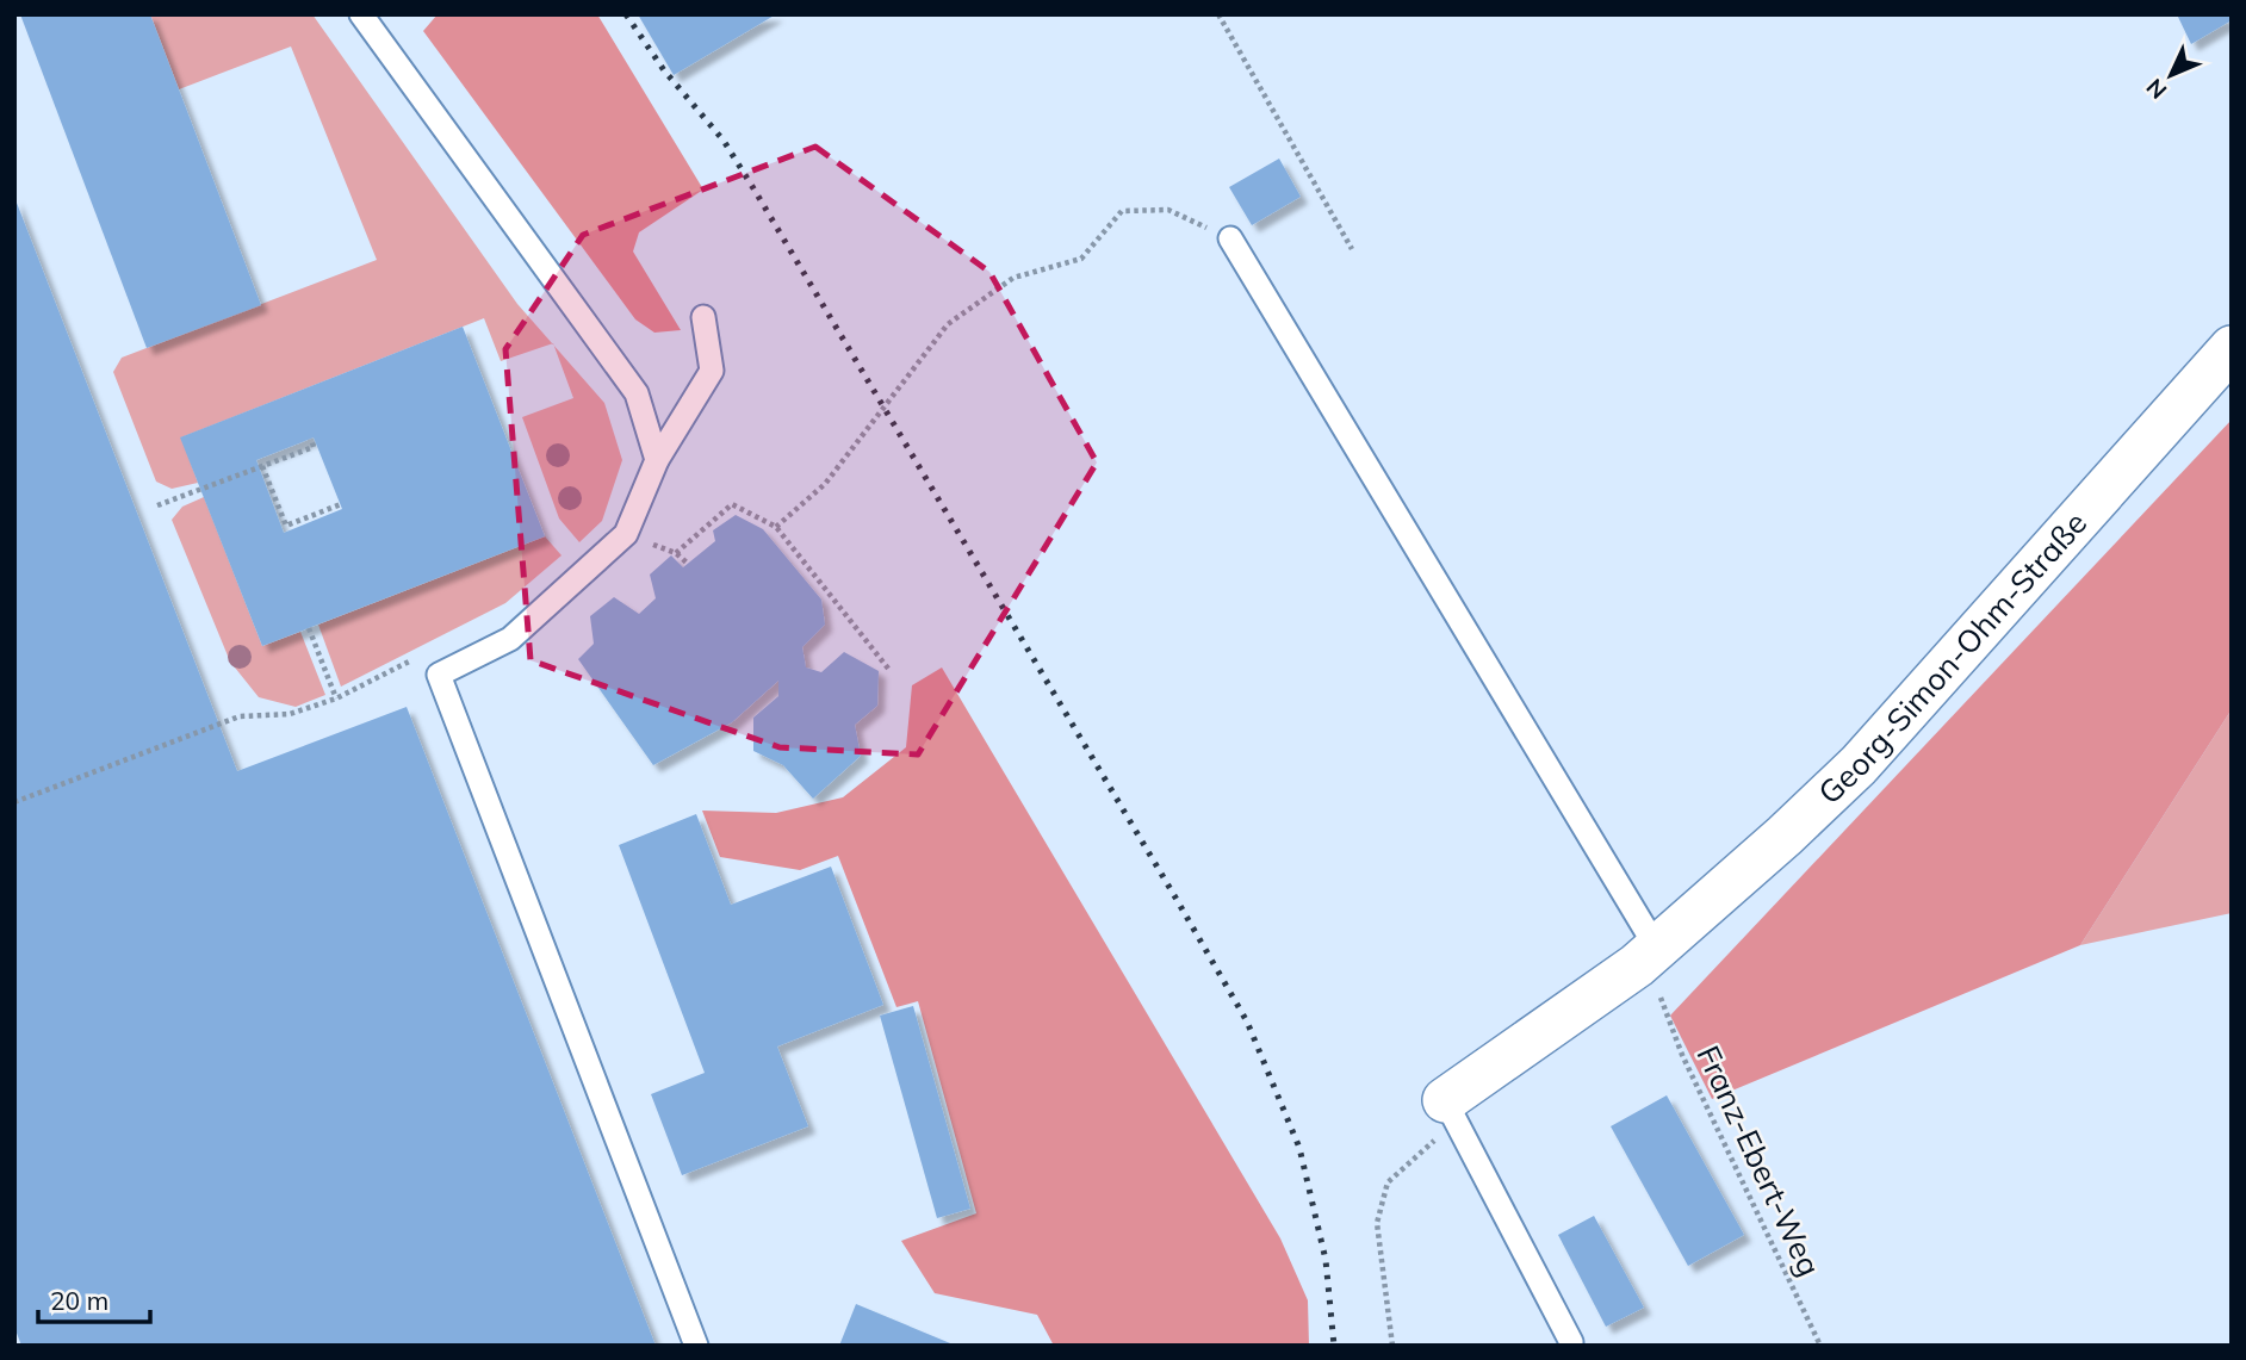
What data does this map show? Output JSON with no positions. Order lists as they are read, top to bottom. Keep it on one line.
{"streets":{"street":["Georg-Simon-Ohm-Straße"],"path":["Franz-Ebert-Weg"]},"scale_bar":"20 m","north":"bottom left"}
